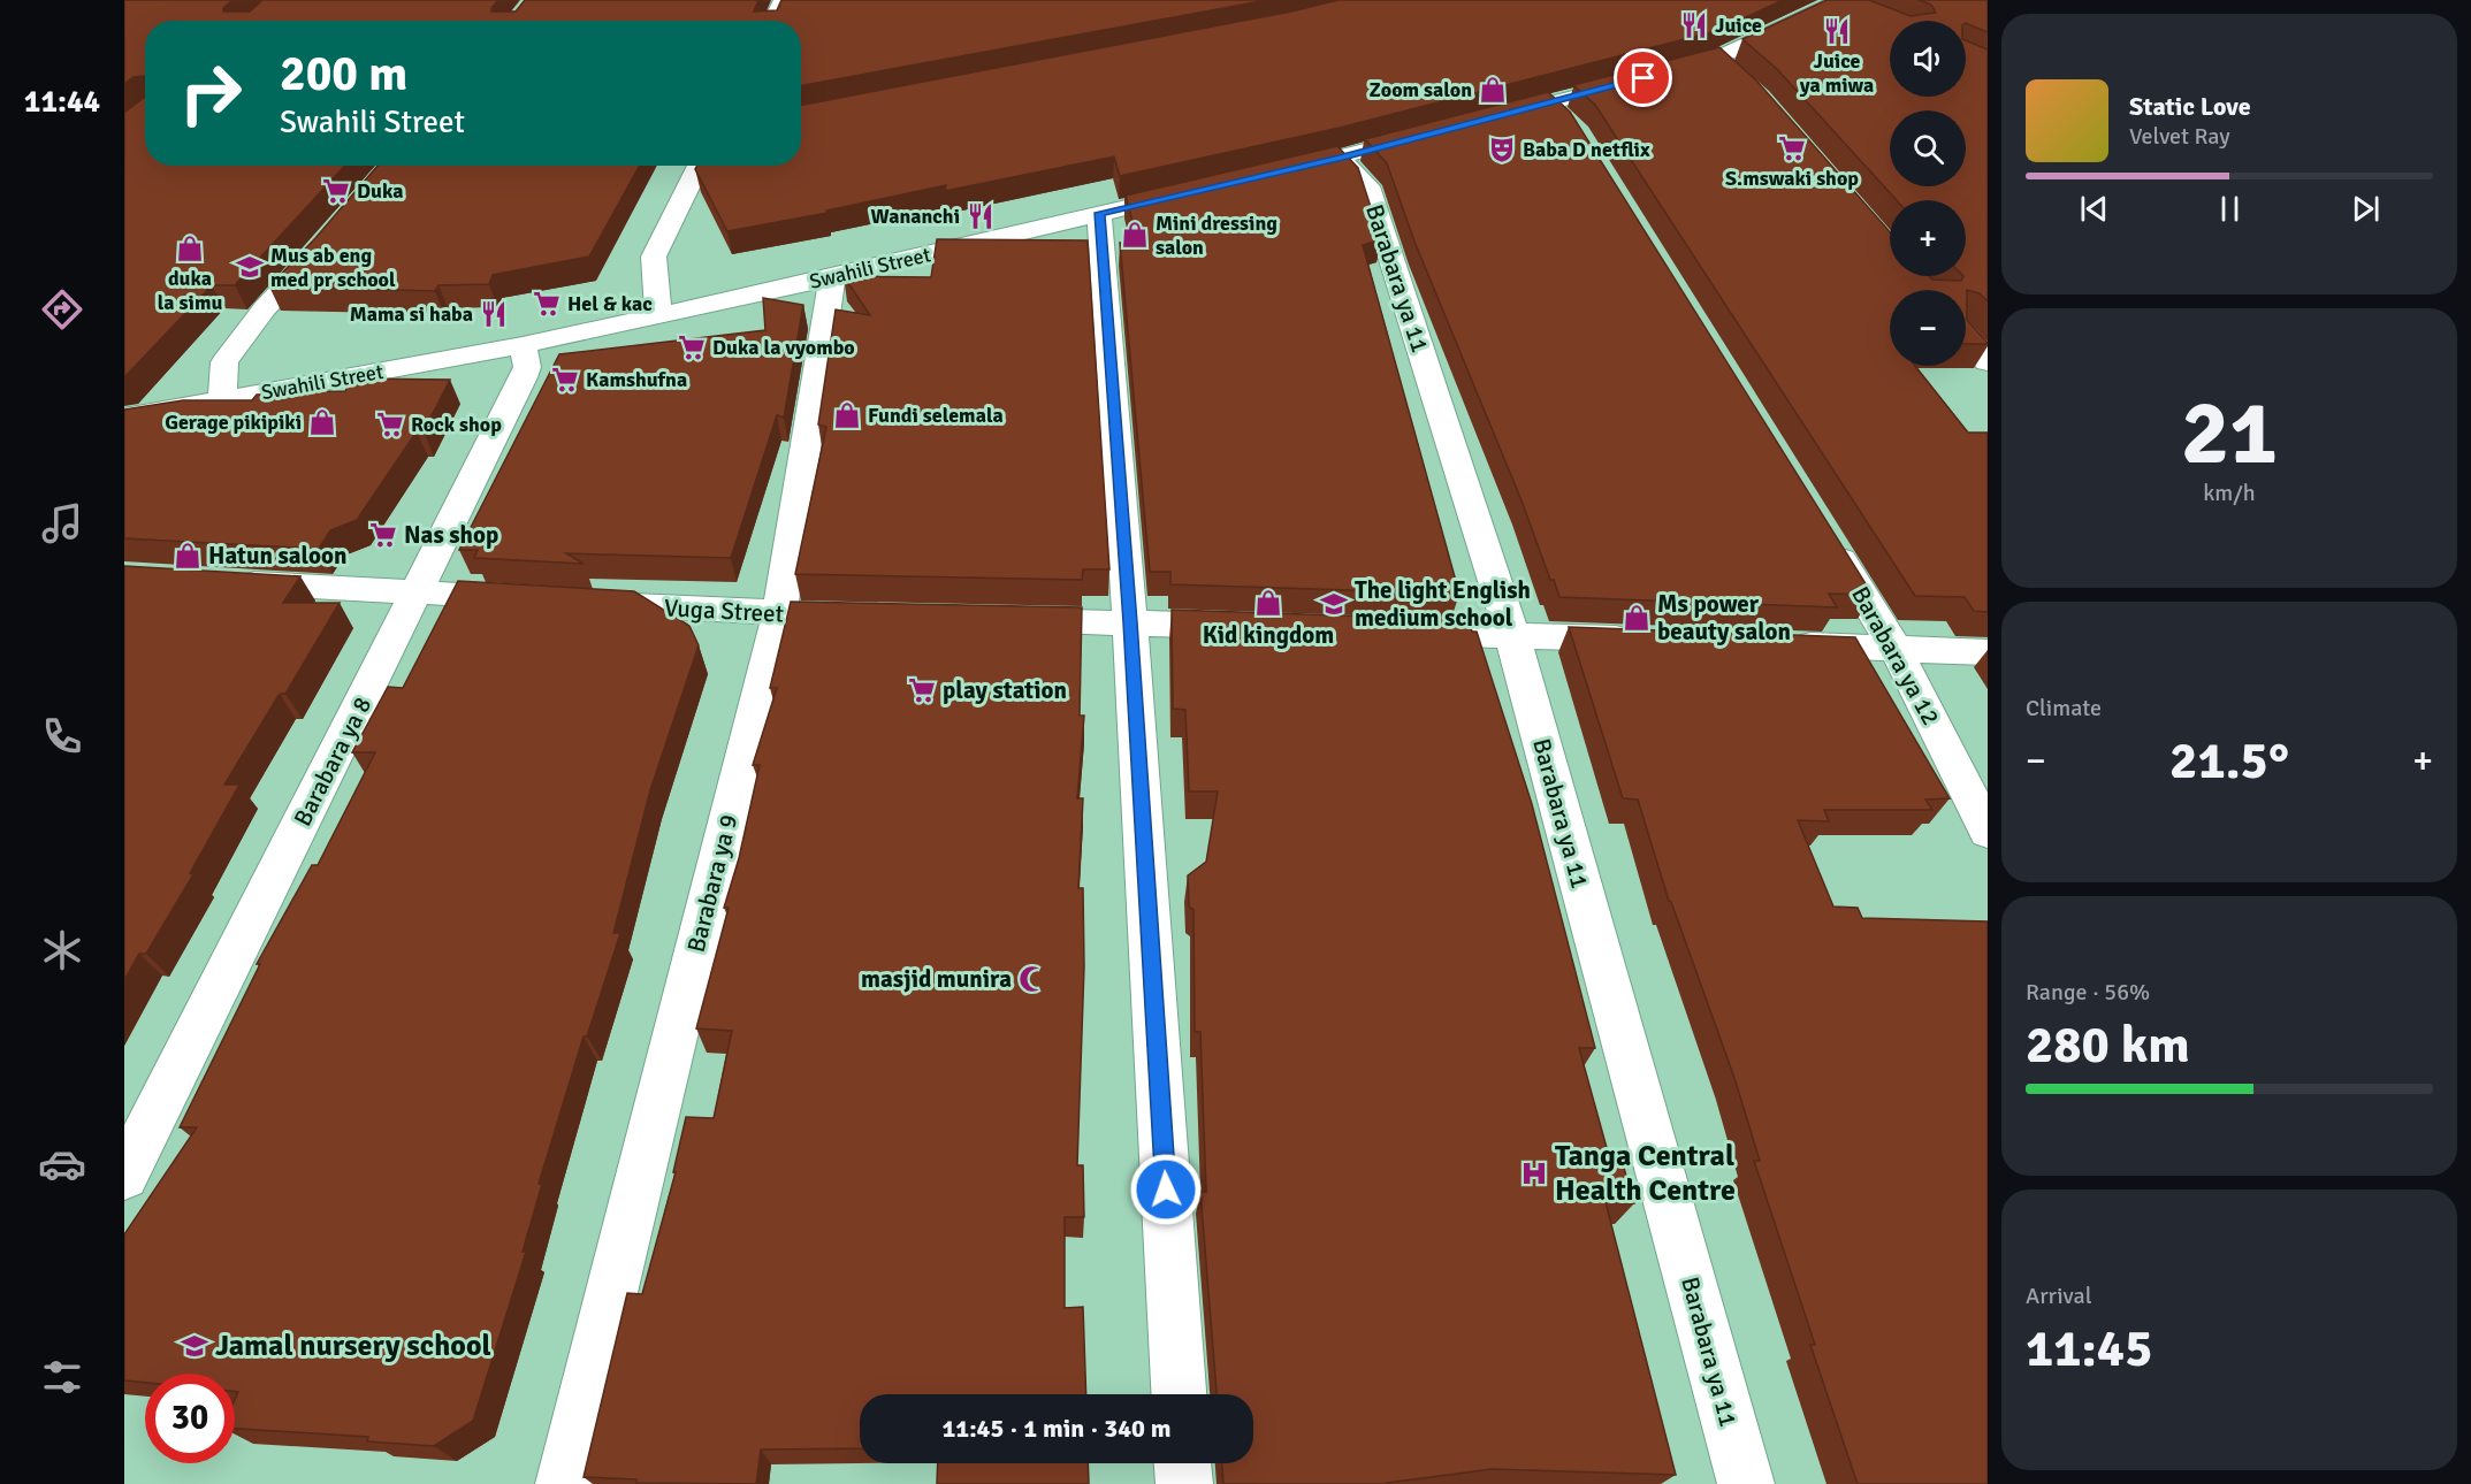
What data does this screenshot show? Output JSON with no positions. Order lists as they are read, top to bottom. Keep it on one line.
{"streets":{"street":["Swahili Street","Barabara ya 11","Vuga Street","Barabara ya 12","Barabara ya 8","Barabara ya 9"]},"crossings":[["Swahili Street","Barabara ya 8"],["Swahili Street","Barabara ya 9"],["Vuga Street","Barabara ya 9"]],"places":{"restaurant":["Juice","Juice ya miwa","Wananchi","Mama si haba"],"shop":["Zoom salon","Mini dressing salon","duka la simu","Fundi selemala","Gerage pikipiki","Hatun saloon","Kid kingdom","Ms power beauty salon"],"supermarket":["S.mswaki shop","Duka","Hel & kac","Duka la vyombo","Kamshufna","Rock shop","Nas shop","play station"],"theatre":["Baba D netflix"],"school or university":["Mus ab eng med pr school","The light English medium school","Jamal nursery school"],"mosque":["masjid munira"],"hospital":["Tanga Central Health Centre"]},"page":{"tabs":"11:44","map_buttons":["+","−"],"turn":["200 m","Swahili Street"],"song":["Static Love","Velvet Ray"],"tile":[["21","km/h"],"Climate",["Range · 56%","280 km"],["Arrival","11:45"]],"heat":["−","21.5°","+"],"limit":"30","trip":"11:45 · 1 min · 340 m"}}
